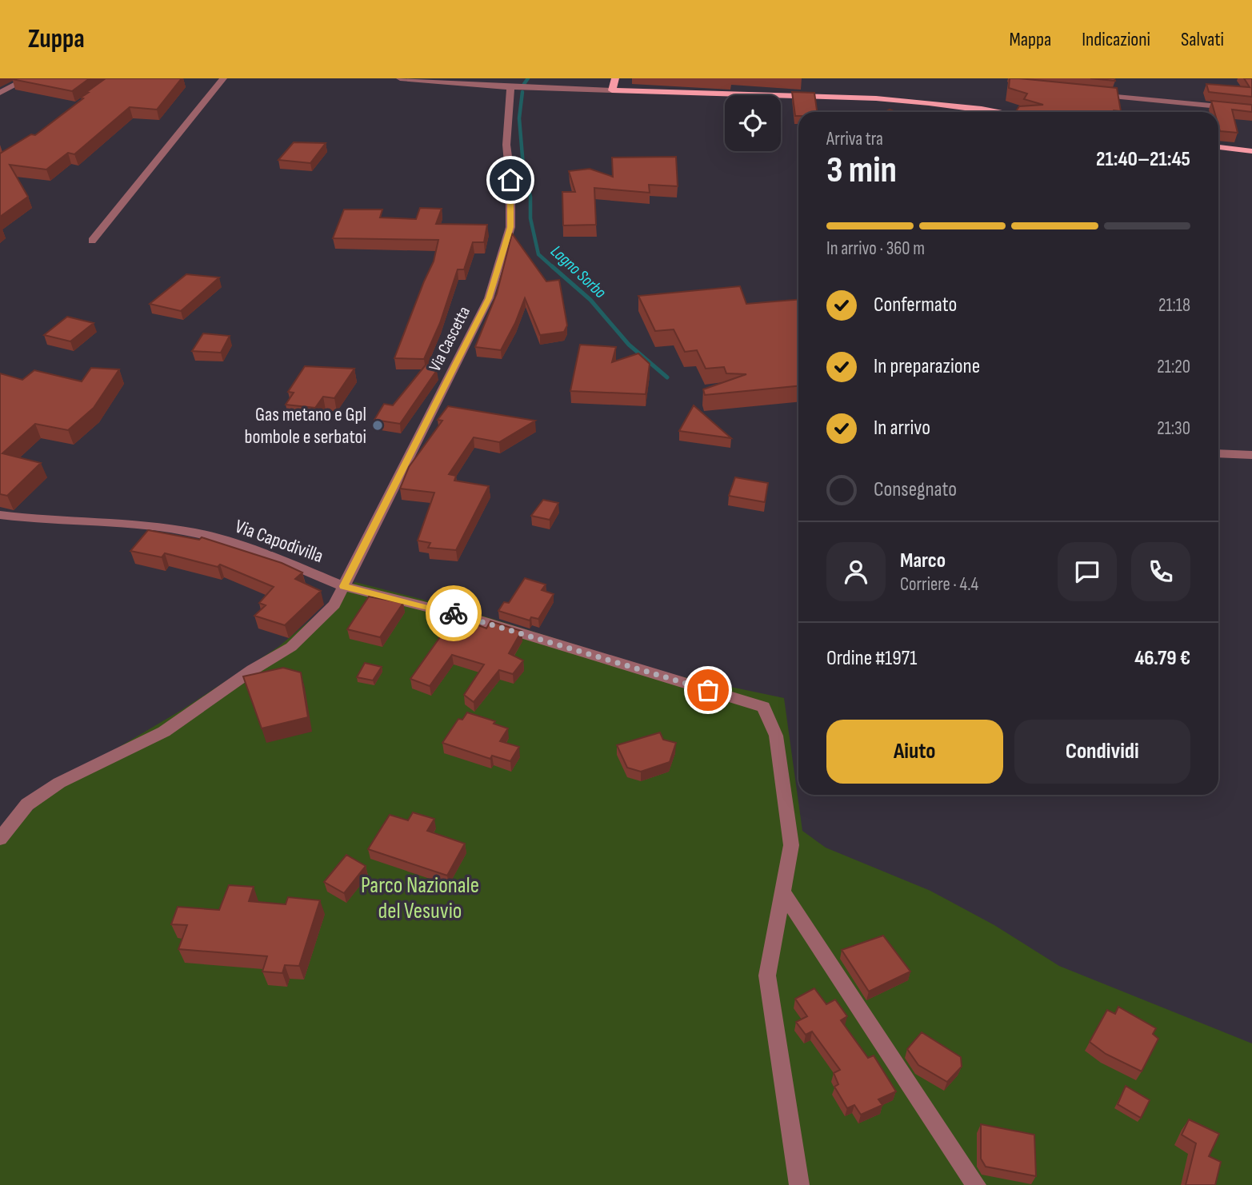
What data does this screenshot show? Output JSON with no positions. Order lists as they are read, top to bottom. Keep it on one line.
{"streets":{"street":["Via Cascetta","Via Capodivilla"]},"crossings":[["Via Cascetta","Via Capodivilla"]],"water":["Lagno Sorbo"],"parks":["Parco Nazionale del Vesuvio"],"places":["Gas metano e Gpl bombole e serbatoi"],"page":{"header":"Zuppa","nav":["Mappa","Indicazioni","Salvati"],"heading":["3 min","Arriva tra","21:40–21:45"],"panel":["Marco","Corriere · 4.4","Ordine #1971","46.79 €"],"bar":"In arrivo · 360 m","list":[["Confermato","21:18"],["In preparazione","21:20"],["In arrivo","21:30"],"Consegnato"],"buttons":["Aiuto","Condividi"]}}
